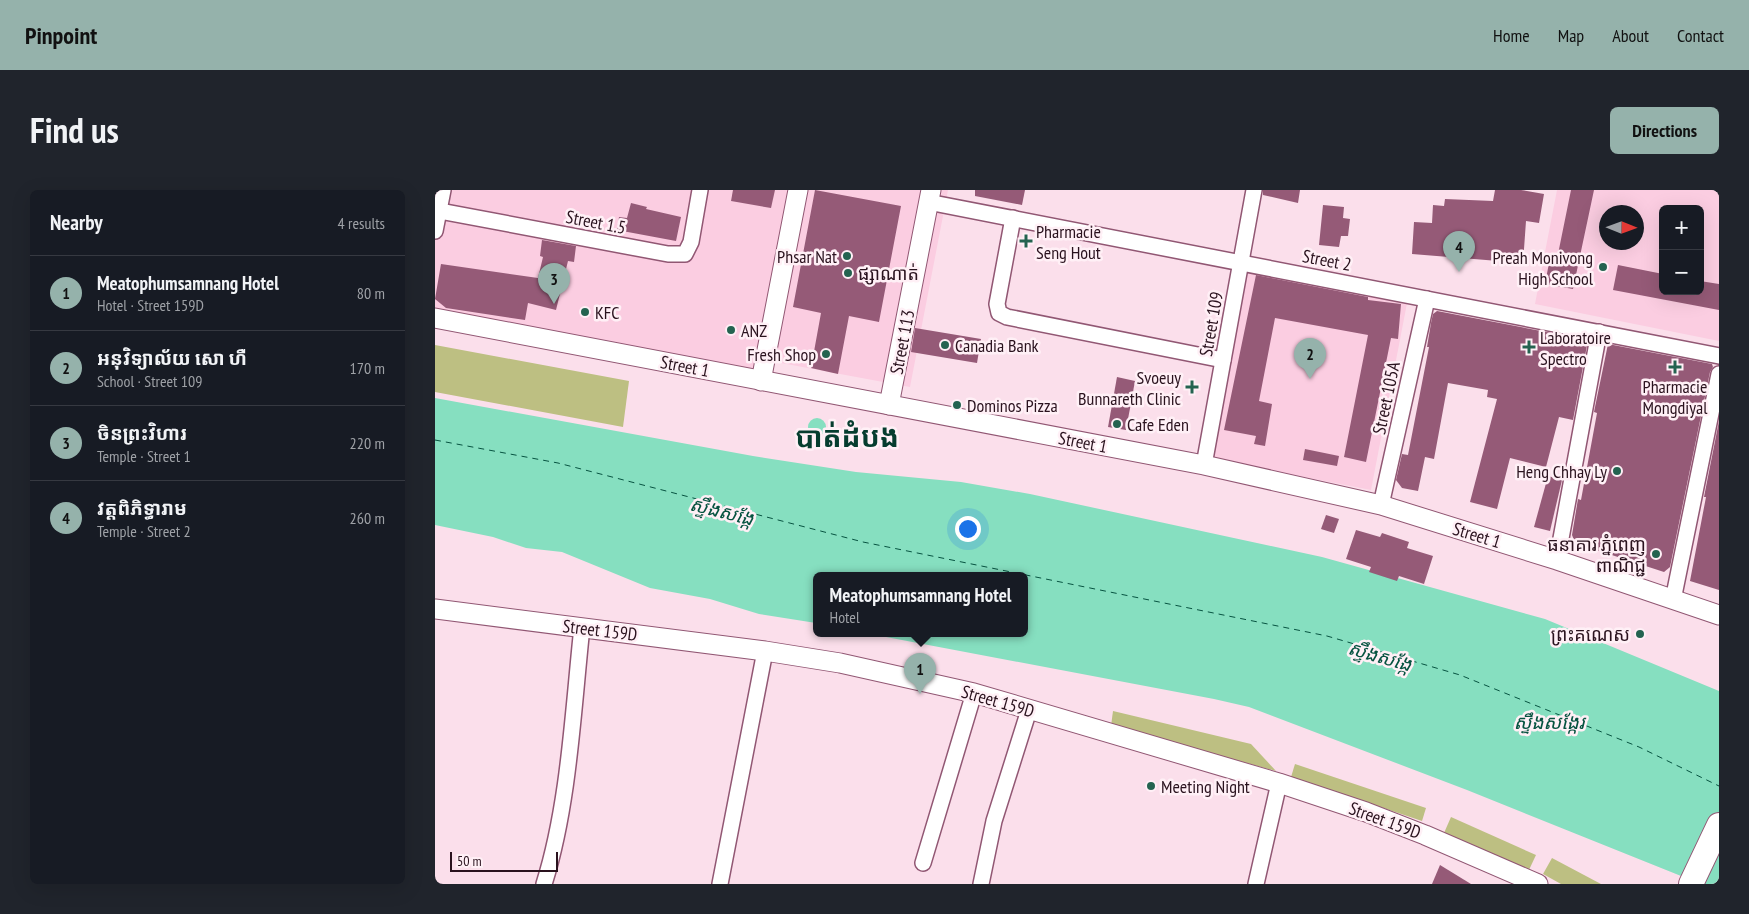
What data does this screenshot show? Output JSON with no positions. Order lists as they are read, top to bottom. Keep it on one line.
{"streets":{"street":["Street 1.5","Street 2","Street 109","Street 113","Street 1","Street 105A","Street 159D"]},"crossings":[["Street 2","Street 109"],["Street 2","Street 113"],["Street 2","Street 105A"],["Street 109","Street 1"],["Street 113","Street 1"],["Street 1","Street 105A"]],"districts":["បាត់ដំបង"],"water":["ស្ទឹងសង្កែ","ស្ទឹងសង្កែរ"],"places":{"health":["Pharmacie Seng Hout","Laboratoire Spectro","Pharmacie Mongdiyal","Svoeuy Bunnareth Clinic"],"other":["Phsar Nat","Preah Monivong High School","ផ្សាណាត់","KFC","ANZ","Canadia Bank","Fresh Shop","Dominos Pizza","Cafe Eden","Heng Chhay Ly","ធនាគារ ភ្នំពេញ ពាណិជ្ជ","ព្រះគណេស","Meeting Night"]},"scale_bar":"50 m","north":"right","page":{"header":"Pinpoint","nav":["Home","Map","About","Contact"],"title":"Find us","buttons":"Directions","heading":["Nearby","4 results"],"map_buttons":["+","−"],"pins":["4","3","2","1"],"list":[{"mark":"1","name":"Meatophumsamnang Hotel","note":"Hotel · Street 159D","value":"80 m"},{"mark":"2","name":"អនុវិទ្យាល័យ សោ ហឺ","note":"School · Street 109","value":"170 m"},{"mark":"3","name":"ចិនព្រះវិហារ","note":"Temple · Street 1","value":"220 m"},{"mark":"4","name":"វត្តពិភិទ្ធារាម","note":"Temple · Street 2","value":"260 m"}],"popup":["Meatophumsamnang Hotel","Hotel"],"scale":"50 m"}}
